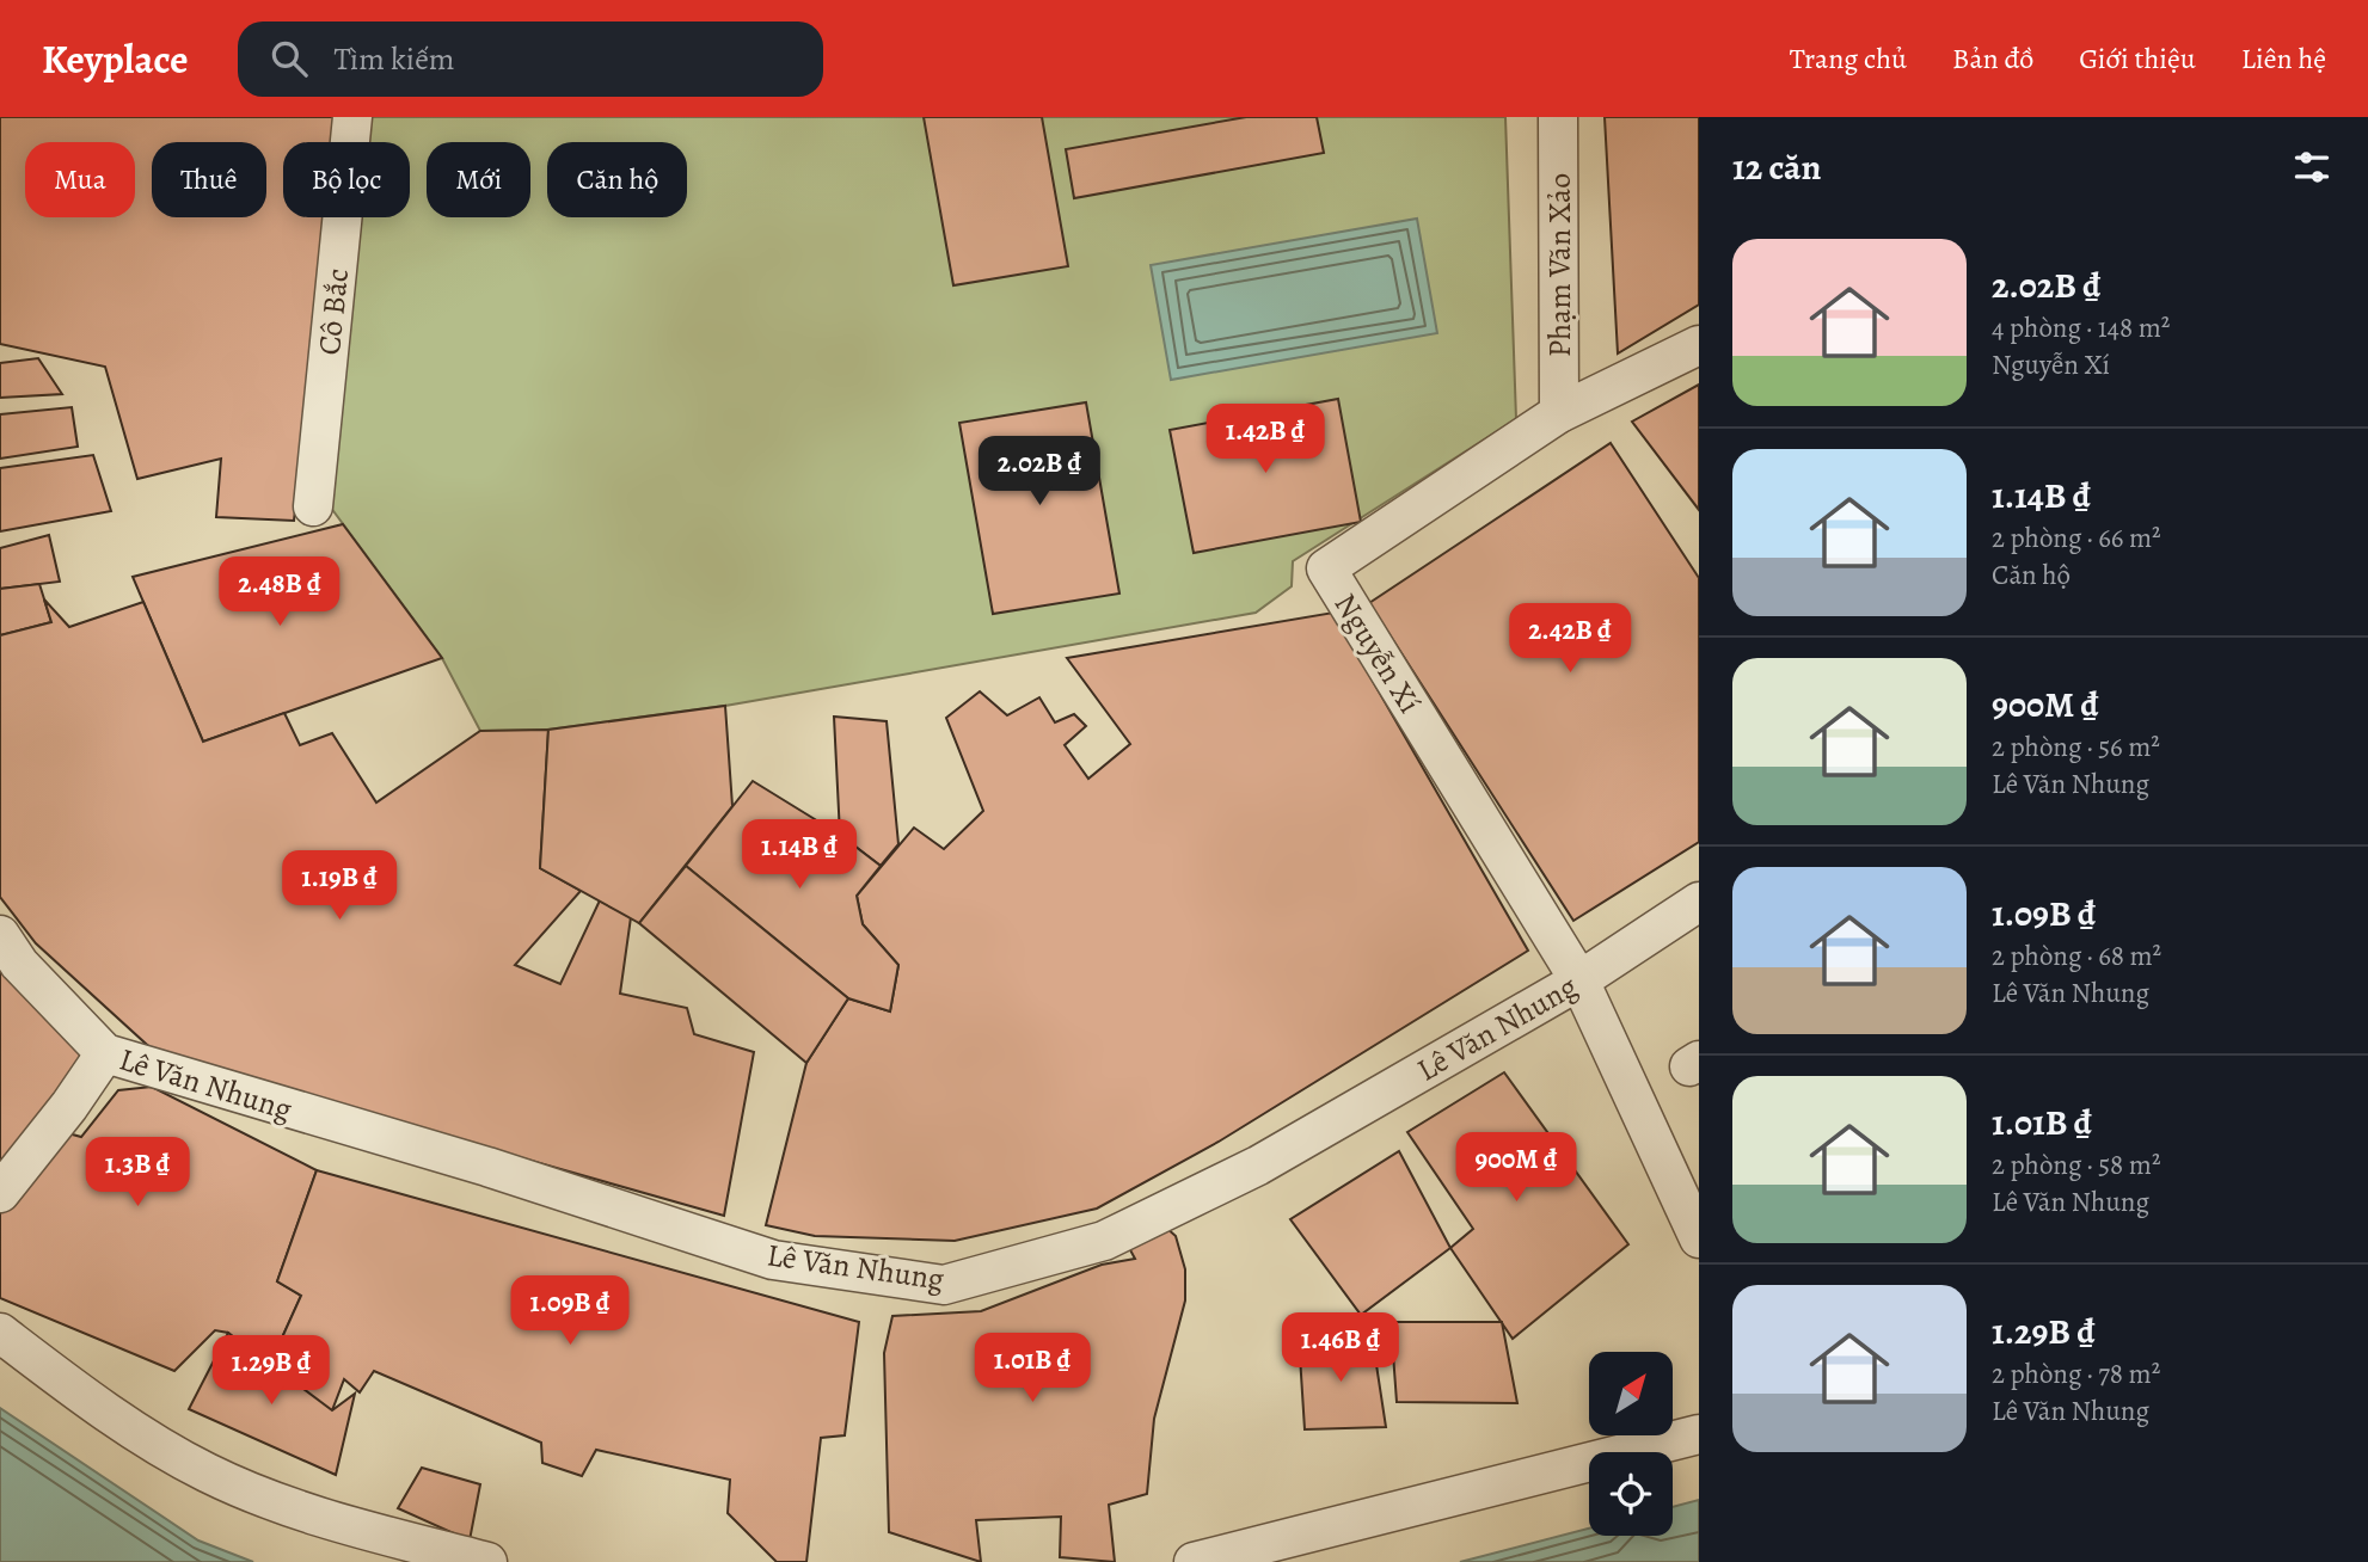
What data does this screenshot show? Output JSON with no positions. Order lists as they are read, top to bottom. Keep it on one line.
{"streets":{"street":["Phạm Văn Xảo","Cô Bắc","Nguyễn Xí","Lê Văn Nhung"]},"crossings":[["Phạm Văn Xảo","Nguyễn Xí"],["Nguyễn Xí","Lê Văn Nhung"]],"north":"top right","page":{"header":"Keyplace","search":"Tìm kiếm","nav":["Trang chủ","Bản đồ","Giới thiệu","Liên hệ"],"heading":"12 căn","chip":["Mua","Thuê","Bộ lọc","Mới","Căn hộ"],"list":[{"name":"2.02B ₫","note":"4 phòng · 148 m² · Nguyễn Xí"},{"name":"1.14B ₫","note":"2 phòng · 66 m² · Căn hộ"},{"name":"900M ₫","note":"2 phòng · 56 m² · Lê Văn Nhung"},{"name":"1.09B ₫","note":"2 phòng · 68 m² · Lê Văn Nhung"},{"name":"1.01B ₫","note":"2 phòng · 58 m² · Lê Văn Nhung"},{"name":"1.29B ₫","note":"2 phòng · 78 m² · Lê Văn Nhung"}],"price":["1.42B ₫","2.02B ₫","2.48B ₫","2.42B ₫","1.14B ₫","1.19B ₫","900M ₫","1.3B ₫","1.09B ₫","1.46B ₫","1.01B ₫","1.29B ₫"]}}
